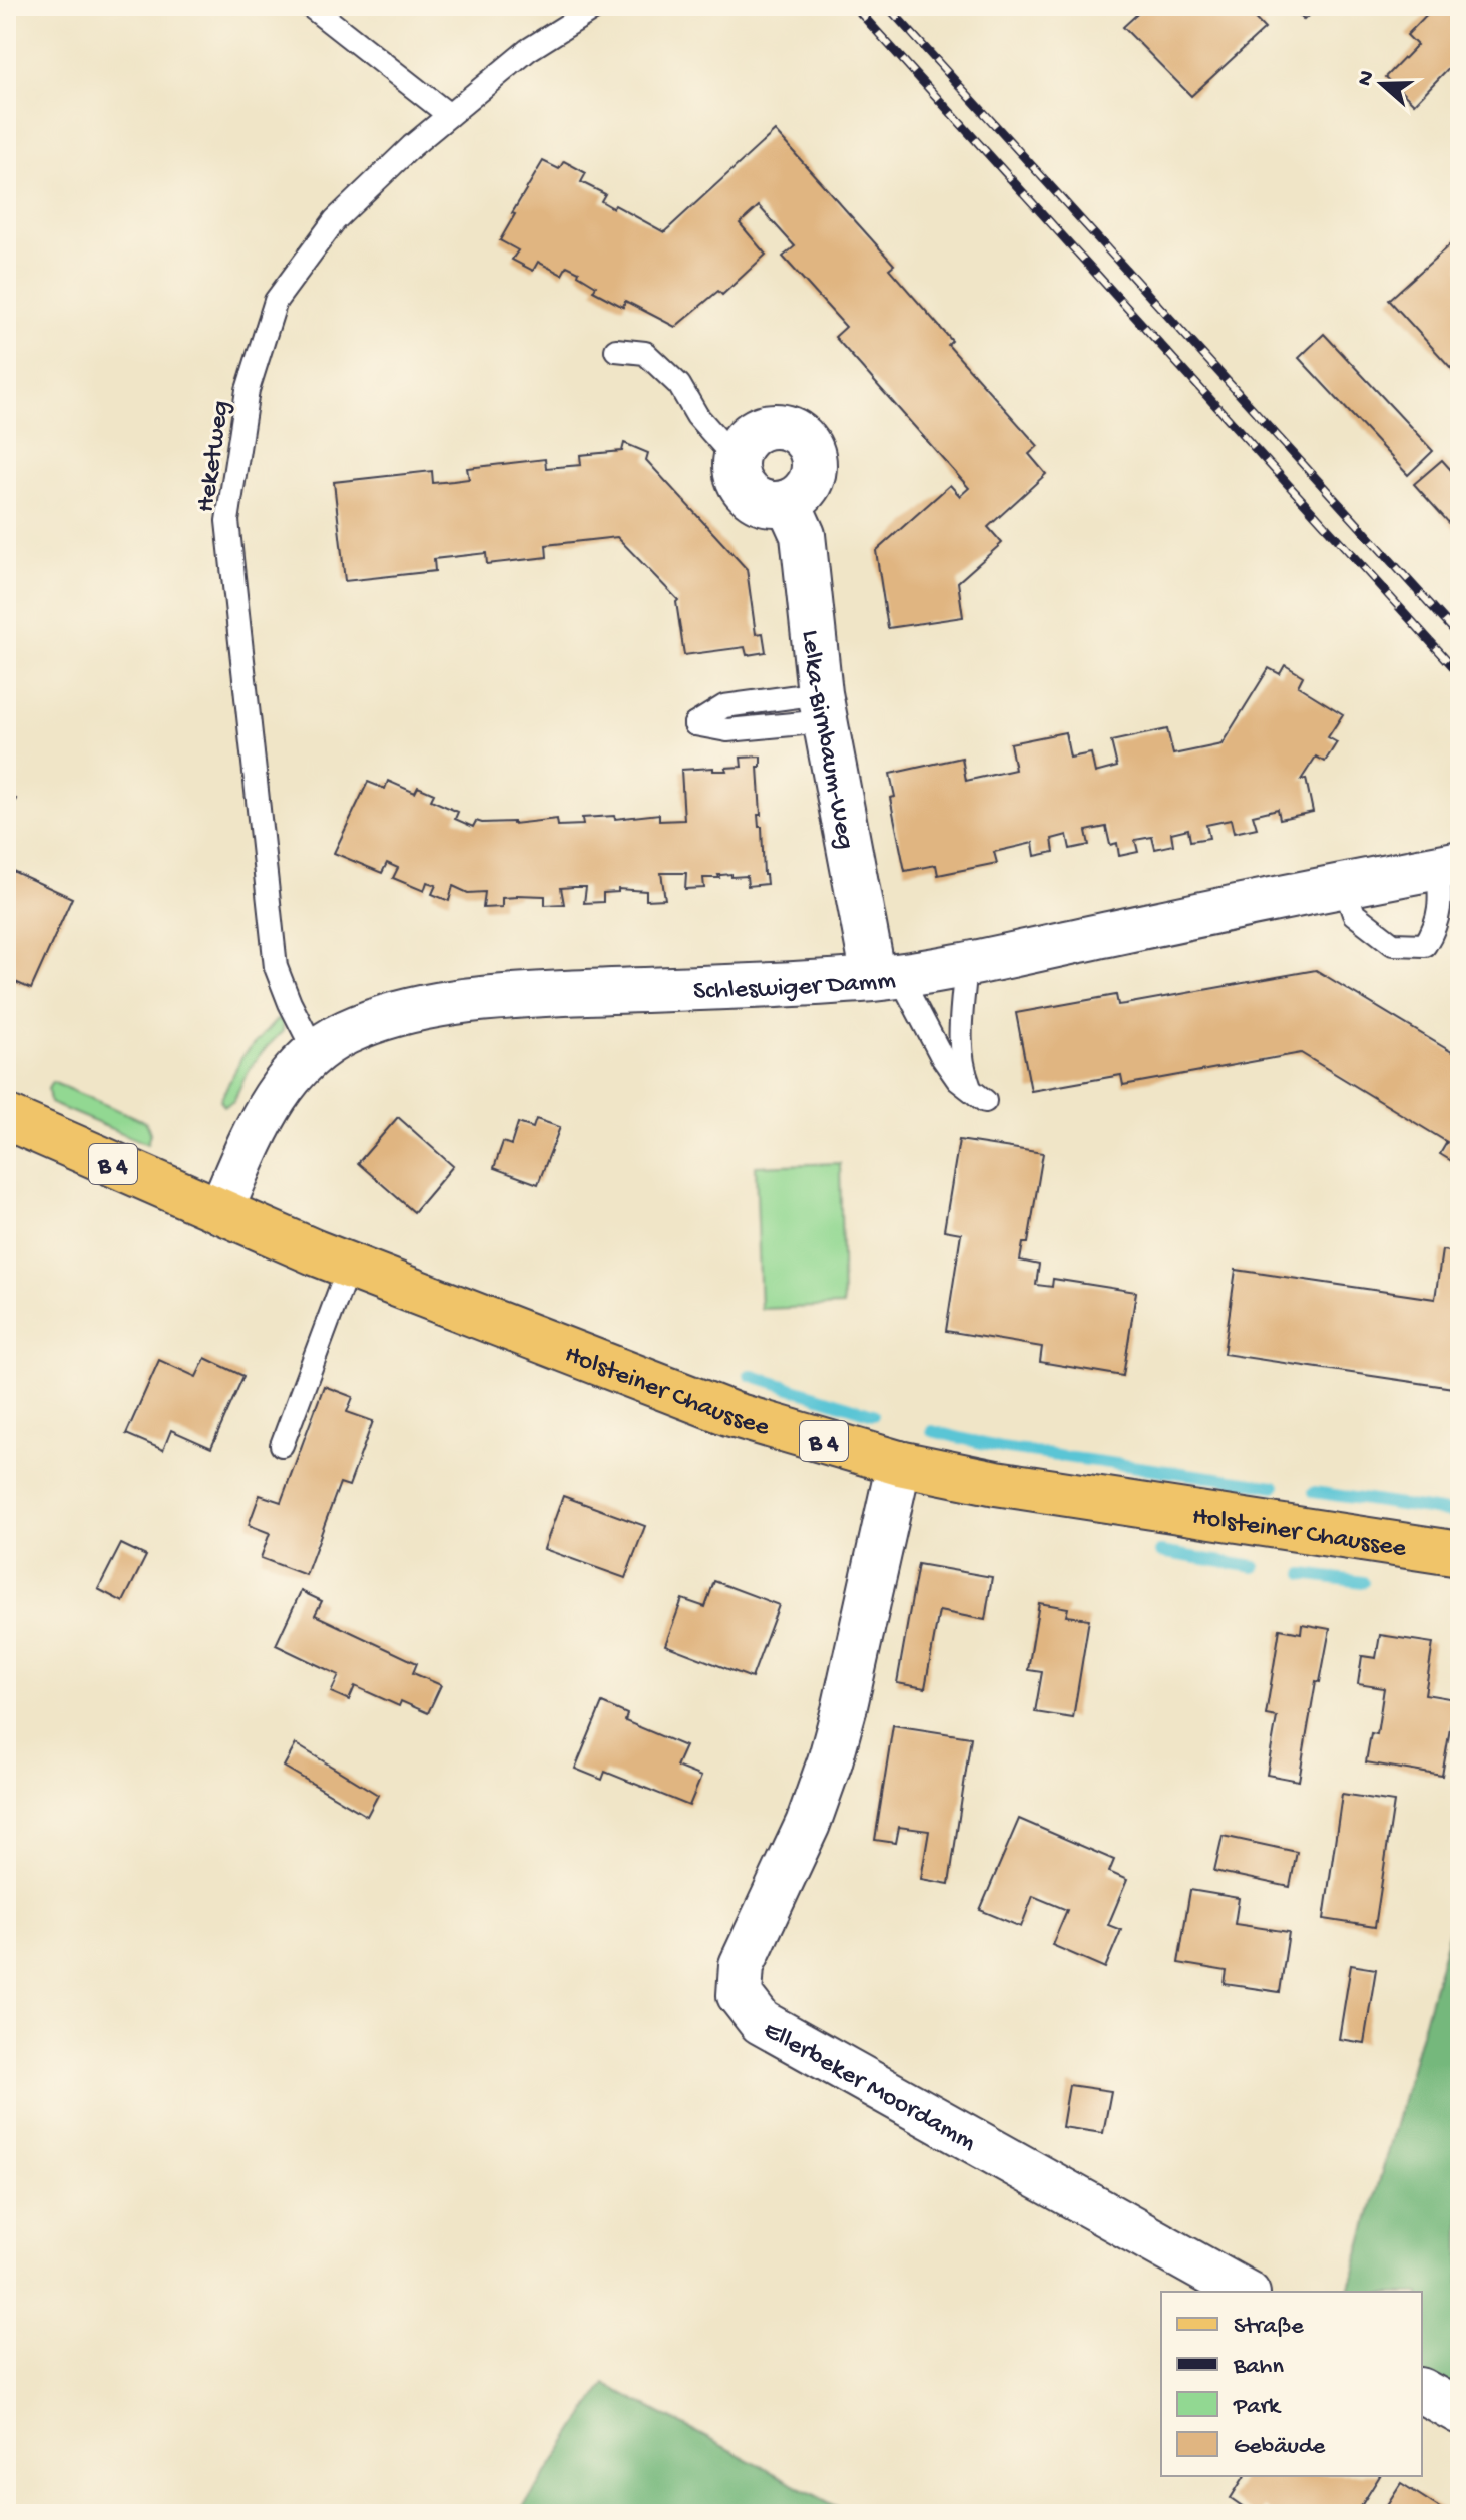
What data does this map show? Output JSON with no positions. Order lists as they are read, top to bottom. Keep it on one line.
{"streets":{"main road":["B 4","Holsteiner Chaussee"],"street":["Lelka-Birnbaum-Weg","Schleswiger Damm","Ellerbeker Moordamm"],"lane":["Heketweg"]},"crossings":[["Heketweg","Schleswiger Damm"],["Lelka-Birnbaum-Weg","Schleswiger Damm"],["Schleswiger Damm","Holsteiner Chaussee"],["Holsteiner Chaussee","Ellerbeker Moordamm"]],"legend":["Straße","Bahn","Park","Gebäude"],"north":"left"}
